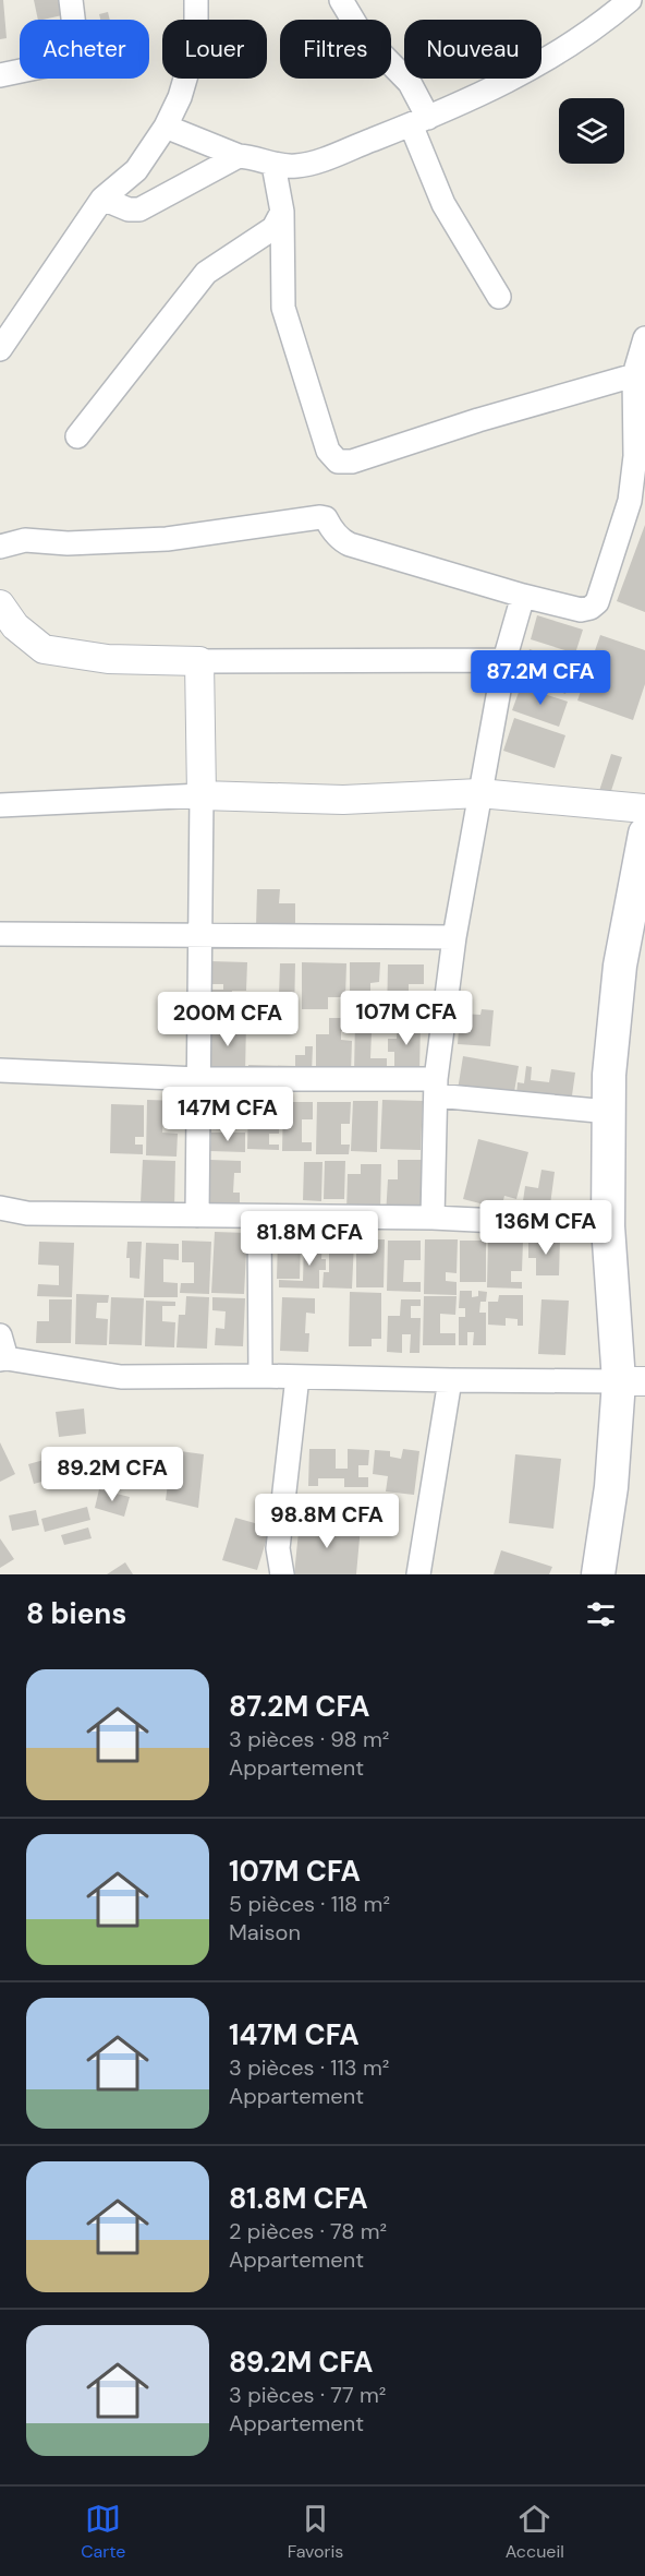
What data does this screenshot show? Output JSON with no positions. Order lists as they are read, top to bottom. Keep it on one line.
{"page":{"chip":["Acheter","Louer","Filtres","Nouveau"],"price":["87.2M CFA","107M CFA","200M CFA","147M CFA","136M CFA","81.8M CFA","89.2M CFA","98.8M CFA"],"heading":"8 biens","list":[{"name":"87.2M CFA","note":"3 pièces · 98 m² · Appartement"},{"name":"107M CFA","note":"5 pièces · 118 m² · Maison"},{"name":"147M CFA","note":"3 pièces · 113 m² · Appartement"},{"name":"81.8M CFA","note":"2 pièces · 78 m² · Appartement"},{"name":"89.2M CFA","note":"3 pièces · 77 m² · Appartement"}],"tabs":["Carte","Favoris","Accueil"]}}
